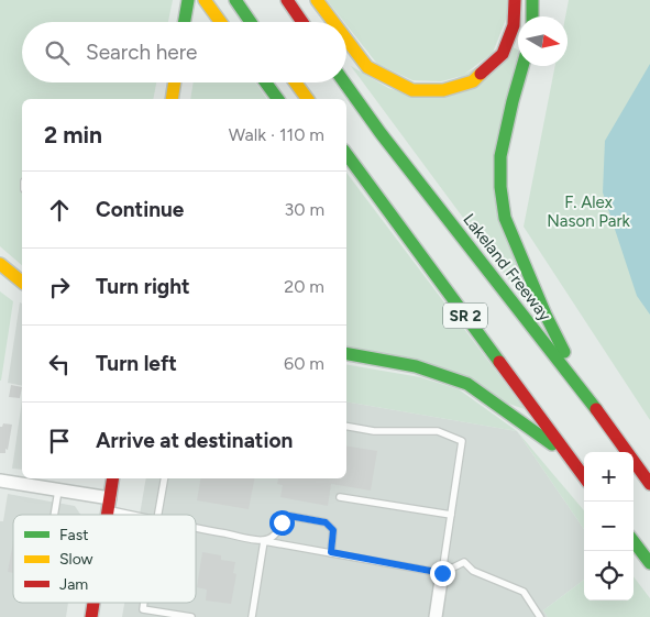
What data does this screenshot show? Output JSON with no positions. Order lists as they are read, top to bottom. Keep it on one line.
{"streets":{"main road":["Lakeland Freeway","SR 2"]},"parks":["F. Alex Nason Park"],"legend":["Fast","Slow","Jam"],"north":"right","page":{"search":"Search here","heading":["2 min","Walk · 110 m"],"list":[["Continue","30 m"],["Turn right","20 m"],["Turn left","60 m"],"Arrive at destination"],"map_buttons":["+","−"]}}
